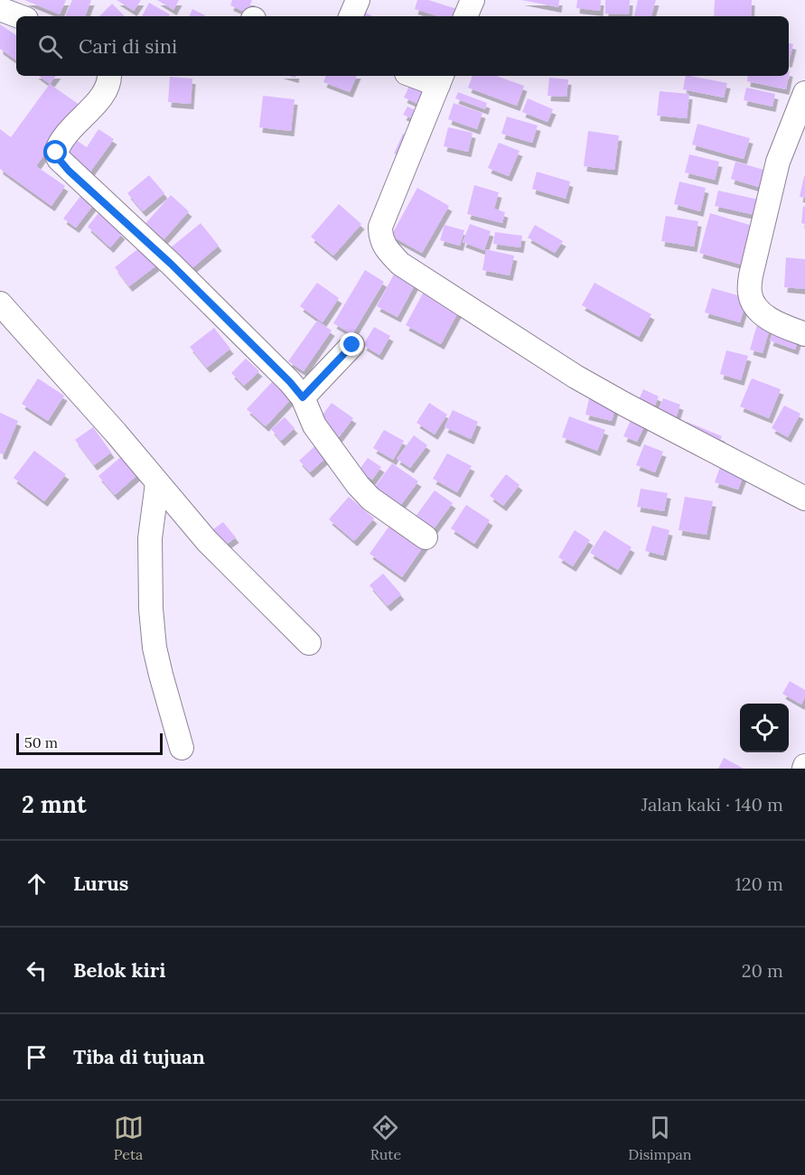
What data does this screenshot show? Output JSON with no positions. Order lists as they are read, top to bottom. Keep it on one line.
{"scale_bar":"50 m","page":{"search":"Cari di sini","scale":"50 m","heading":["2 mnt","Jalan kaki · 140 m"],"list":[["Lurus","120 m"],["Belok kiri","20 m"],"Tiba di tujuan"],"nav":["Peta","Rute","Disimpan"]}}
